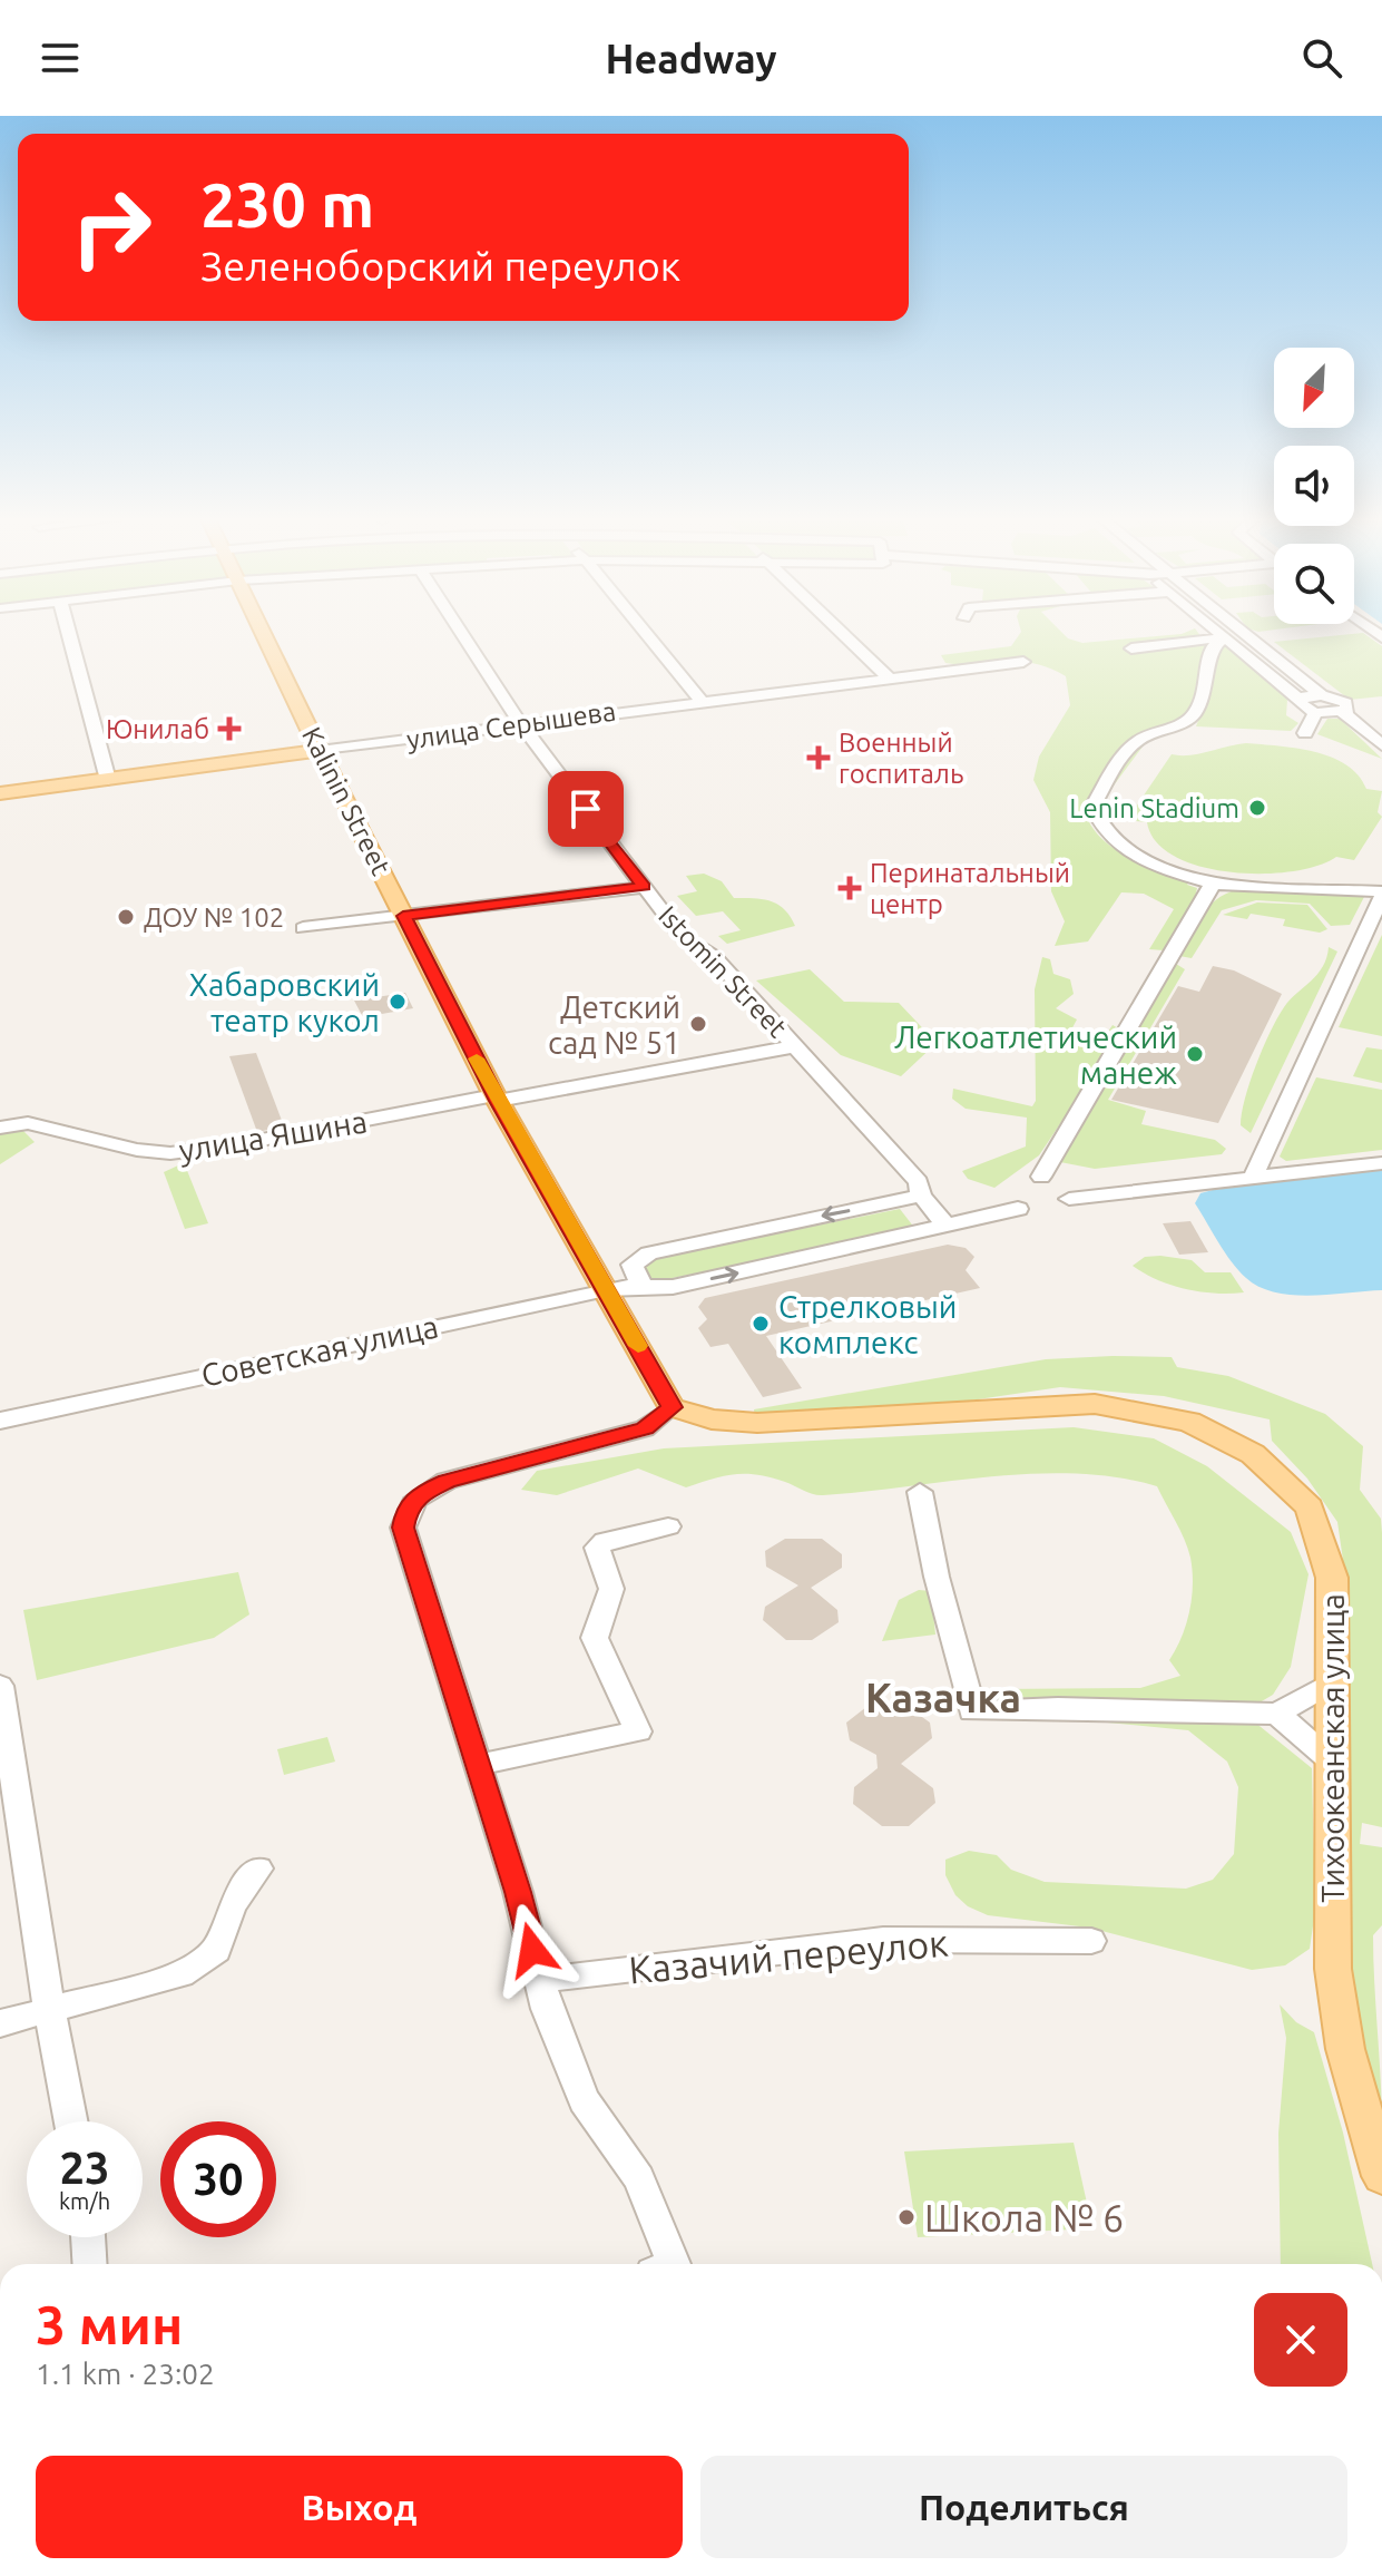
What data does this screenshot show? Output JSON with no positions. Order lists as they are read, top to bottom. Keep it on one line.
{"streets":{"main road":["улица Серышева","Kalinin Street","Тихоокеанская улица"],"street":["Istomin Street","улица Яшина","Советская улица","Казачий переулок"]},"crossings":[["улица Серышева","Kalinin Street"],["улица Серышева","Istomin Street"],["Kalinin Street","улица Яшина"],["Kalinin Street","Советская улица"],["Kalinin Street","Тихоокеанская улица"],["Istomin Street","улица Яшина"],["Istomin Street","Советская улица"]],"districts":["Казачка"],"places":{"health":["Юнилаб","Военный госпиталь","Перинатальный центр"],"other":["Lenin Stadium","ДОУ № 102","Хабаровский театр кукол","Детский сад № 51","Легкоатлетический манеж","Стрелковый комплекс","Школа № 6"]},"north":"bottom left","page":{"header":"Headway","turn":["230 m","Зеленоборский переулок"],"speed":"23 km/h","limit":"30","heading":["3 мин","1.1 km · 23:02"],"buttons":["Выход","Поделиться"]}}
